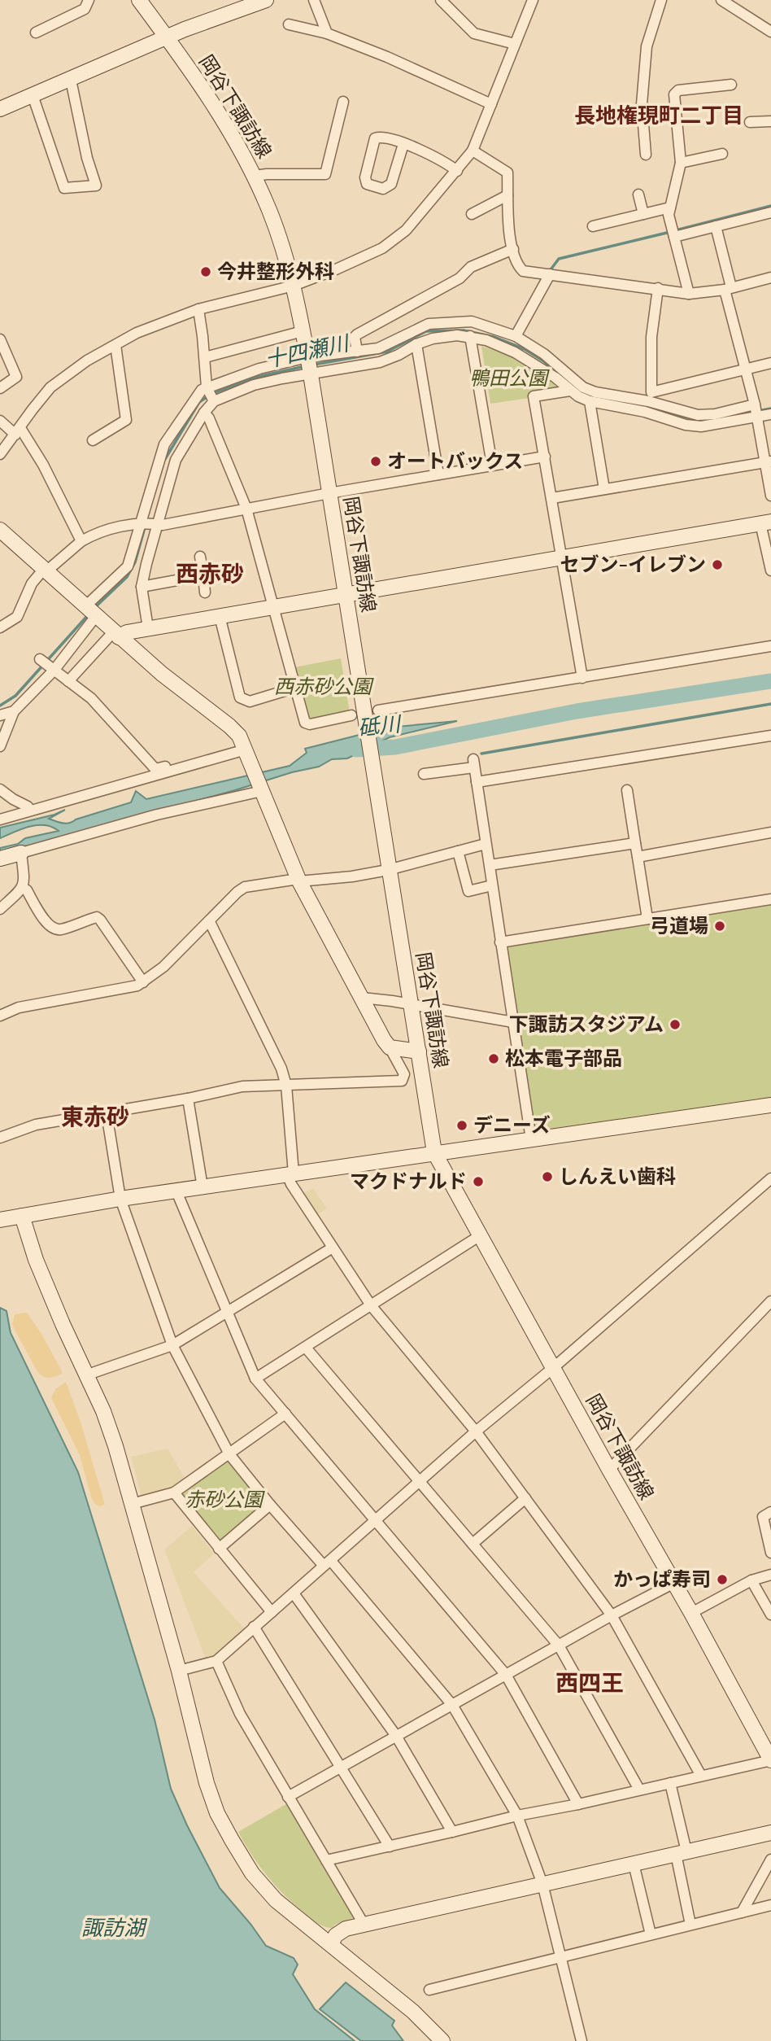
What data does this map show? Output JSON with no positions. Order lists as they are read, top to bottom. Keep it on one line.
{"streets":{"street":["岡谷下諏訪線"]},"districts":["長地権現町二丁目","西赤砂","東赤砂","西四王"],"water":["十四瀬川","砥川","諏訪湖"],"parks":["鴨田公園","西赤砂公園","赤砂公園"],"places":["今井整形外科","オートバックス","セブン-イレブン","弓道場","下諏訪スタジアム","松本電子部品","デニーズ","しんえい歯科","マクドナルド","かっぱ寿司"]}
